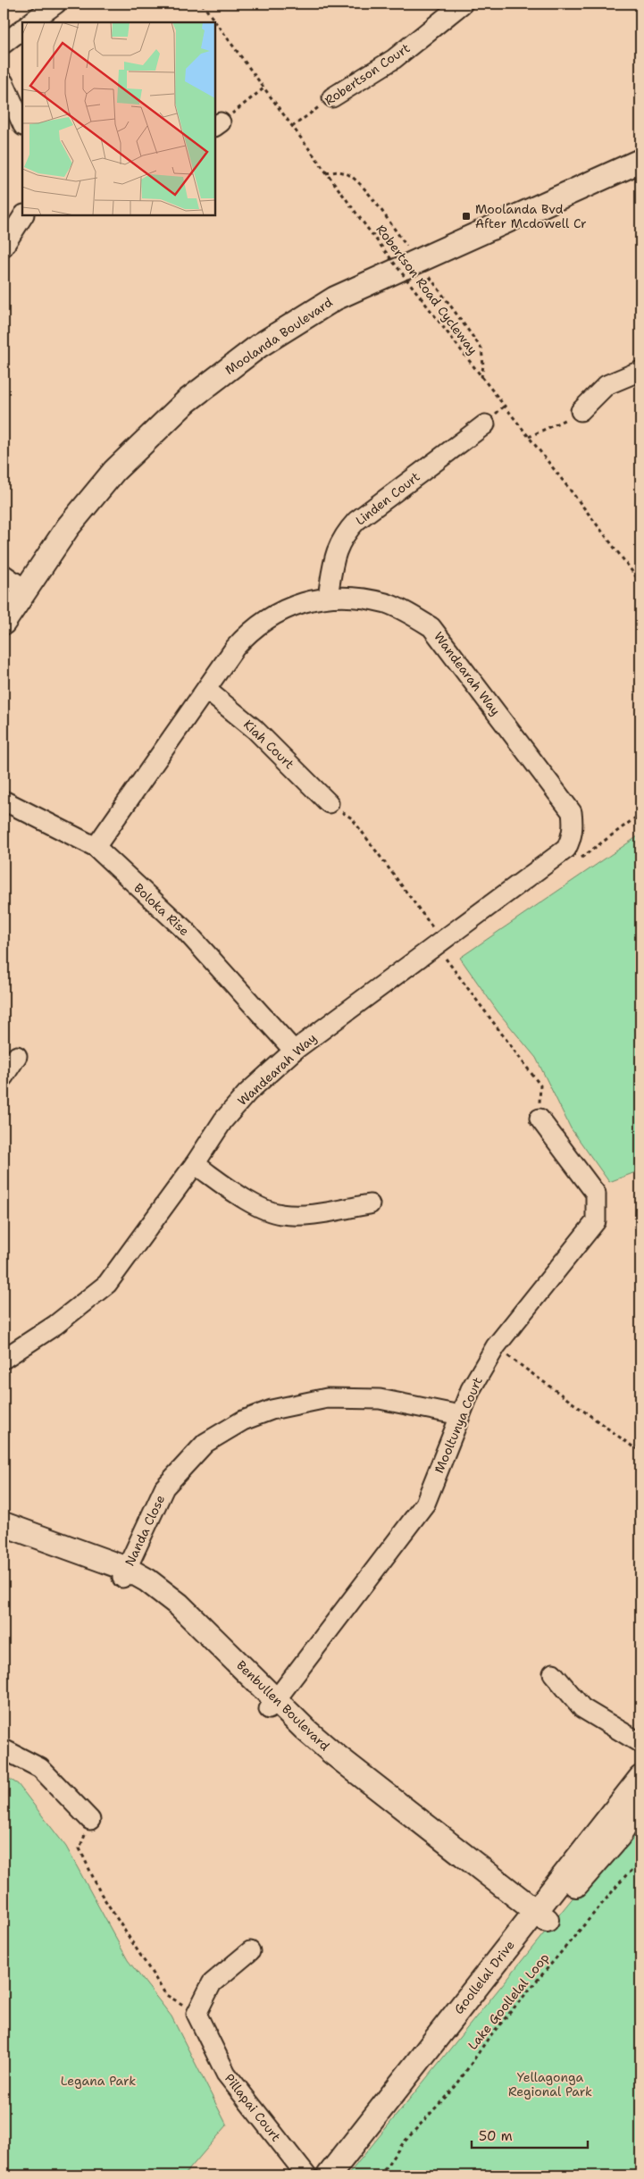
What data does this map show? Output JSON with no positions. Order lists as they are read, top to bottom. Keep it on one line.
{"streets":{"street":["Robertson Court","Moolanda Boulevard","Linden Court","Wandearah Way","Kiah Court","Boloka Rise","Mooltunya Court","Nanda Close","Benbullen Boulevard","Goollelal Drive","Pillapai Court"],"path":["Robertson Road Cycleway","Lake Goollelal Loop"]},"crossings":[["Robertson Court","Robertson Road Cycleway"],["Linden Court","Wandearah Way"],["Wandearah Way","Kiah Court"],["Wandearah Way","Boloka Rise"],["Mooltunya Court","Nanda Close"],["Mooltunya Court","Benbullen Boulevard"],["Nanda Close","Benbullen Boulevard"],["Benbullen Boulevard","Goollelal Drive"]],"parks":["Yellagonga Regional Park","Legana Park"],"places":{"transit":["Moolanda Bvd After Mcdowell Cr"]},"scale_bar":"50 m"}
